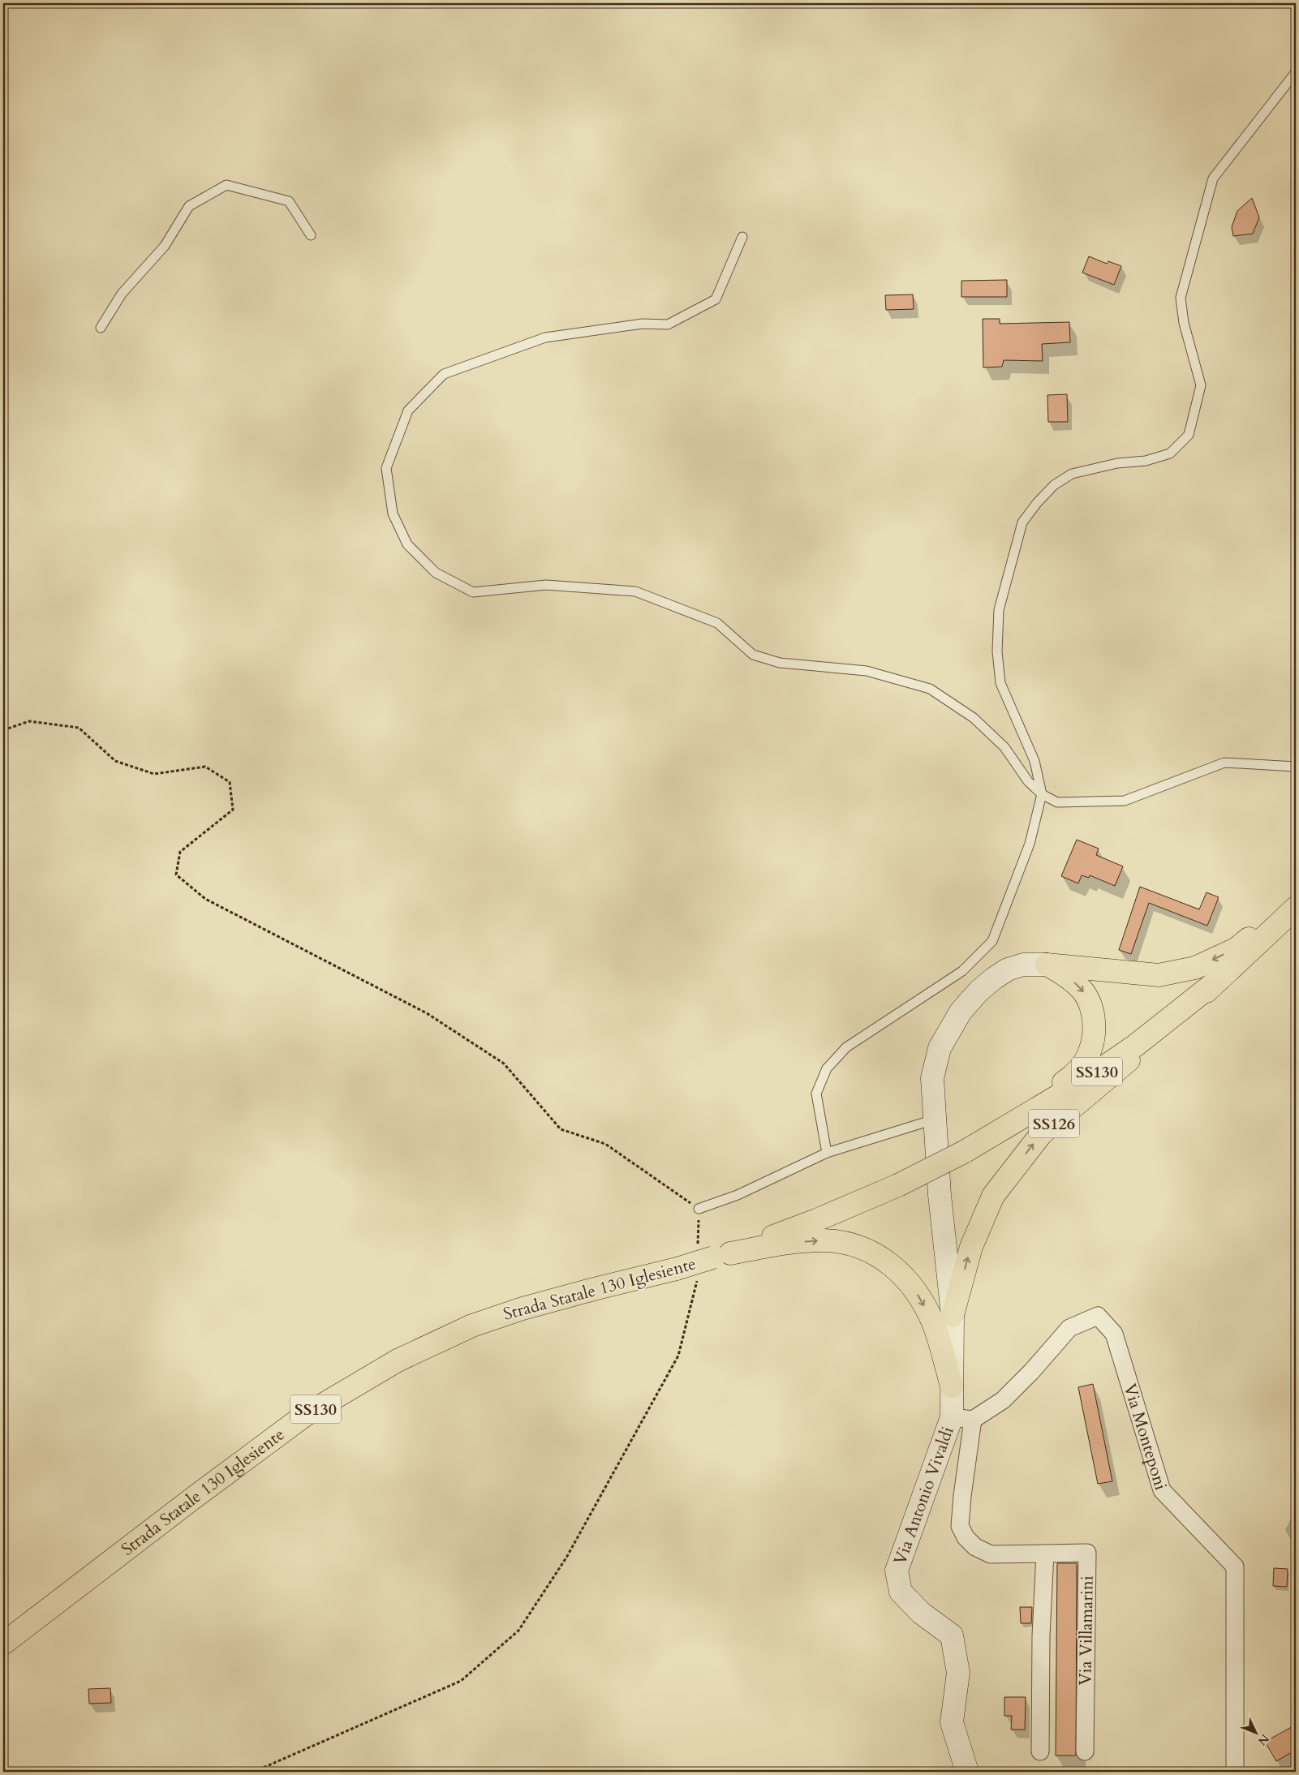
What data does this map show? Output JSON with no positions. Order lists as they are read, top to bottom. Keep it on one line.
{"streets":{"main road":["SS130","SS126","Strada Statale 130 Iglesiente","Via Antonio Vivaldi"],"street":["Via Monteponi","Via Villamarini"]},"crossings":[["SS126","Strada Statale 130 Iglesiente"],["SS126","Via Antonio Vivaldi"],["Via Monteponi","Via Antonio Vivaldi"],["Via Monteponi","Via Villamarini"],["Via Antonio Vivaldi","Via Villamarini"]],"north":"bottom right"}
